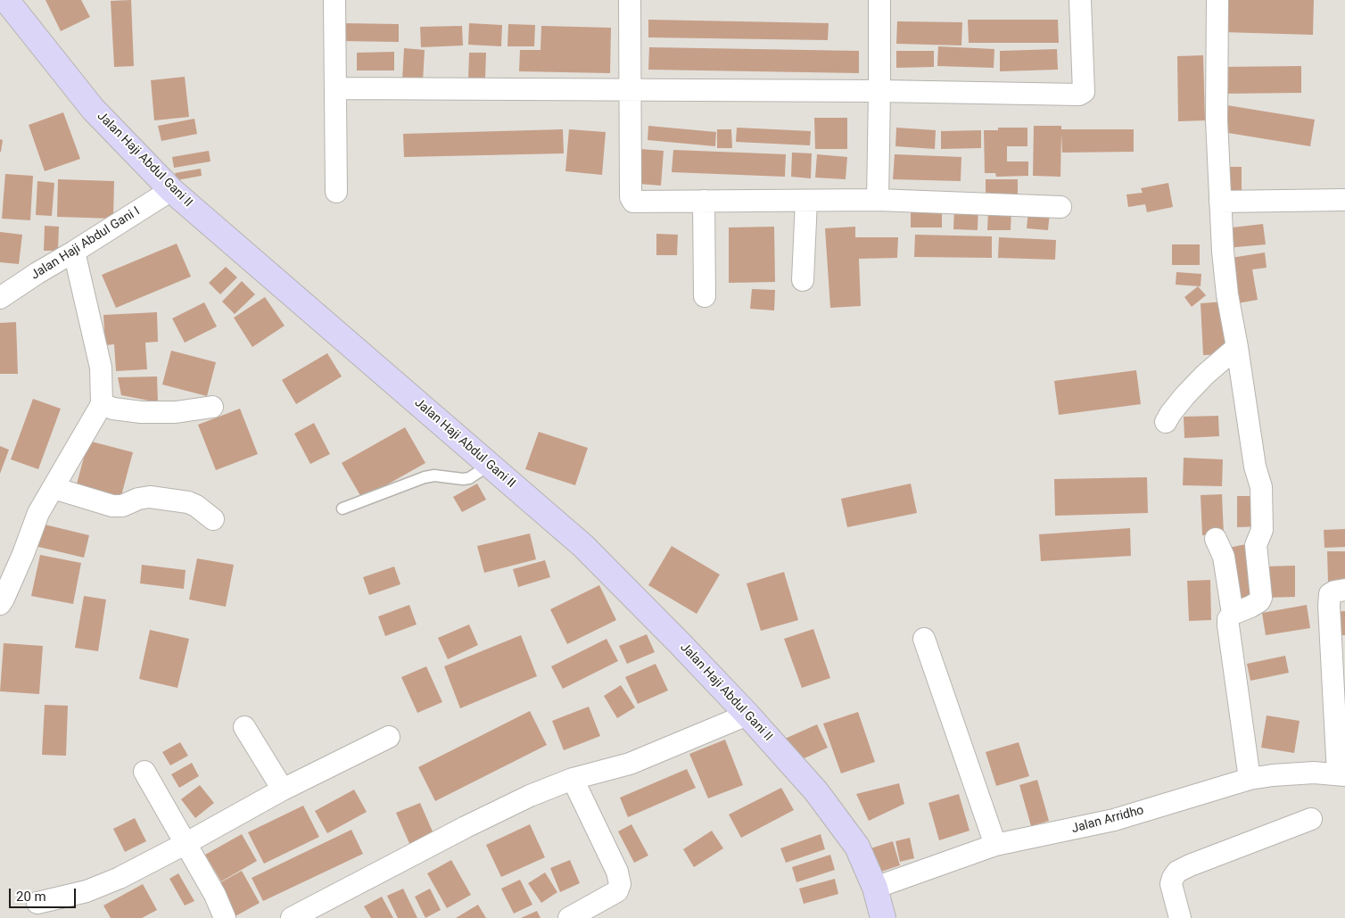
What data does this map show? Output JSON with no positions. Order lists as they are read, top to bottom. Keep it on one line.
{"streets":{"street":["Jalan Haji Abdul Gani II","Jalan Haji Abdul Gani I","Jalan Arridho"]},"crossings":[["Jalan Haji Abdul Gani II","Jalan Haji Abdul Gani I"],["Jalan Haji Abdul Gani II","Jalan Arridho"]],"scale_bar":"20 m"}
